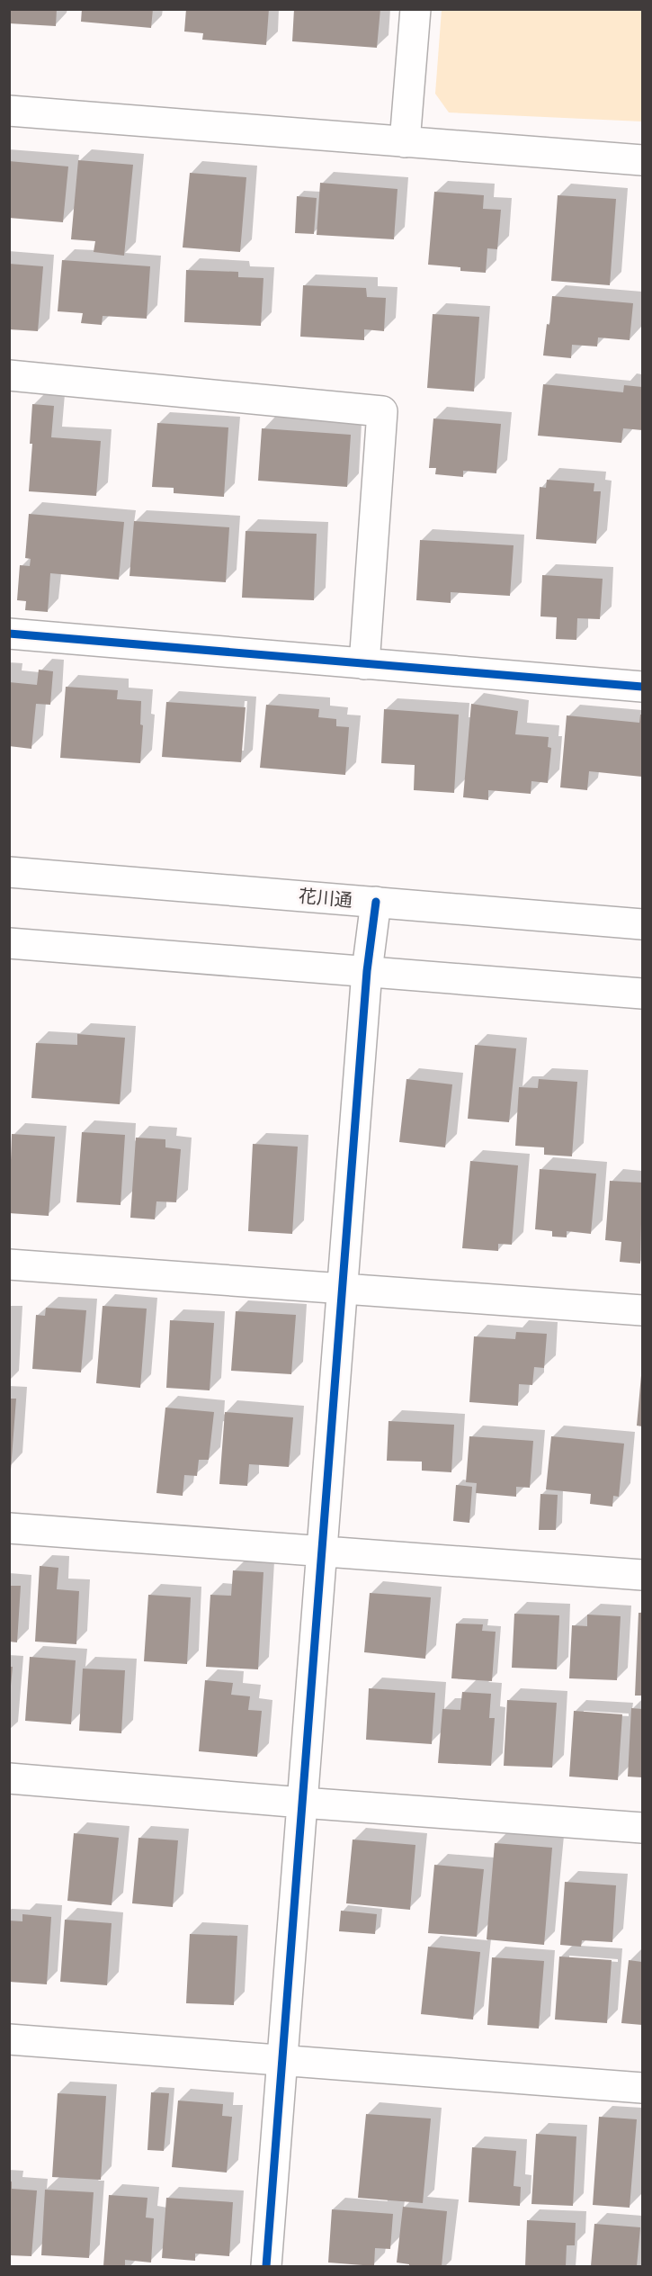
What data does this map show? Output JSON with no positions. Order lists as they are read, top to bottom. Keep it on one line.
{"streets":{"street":["花川通"]}}
